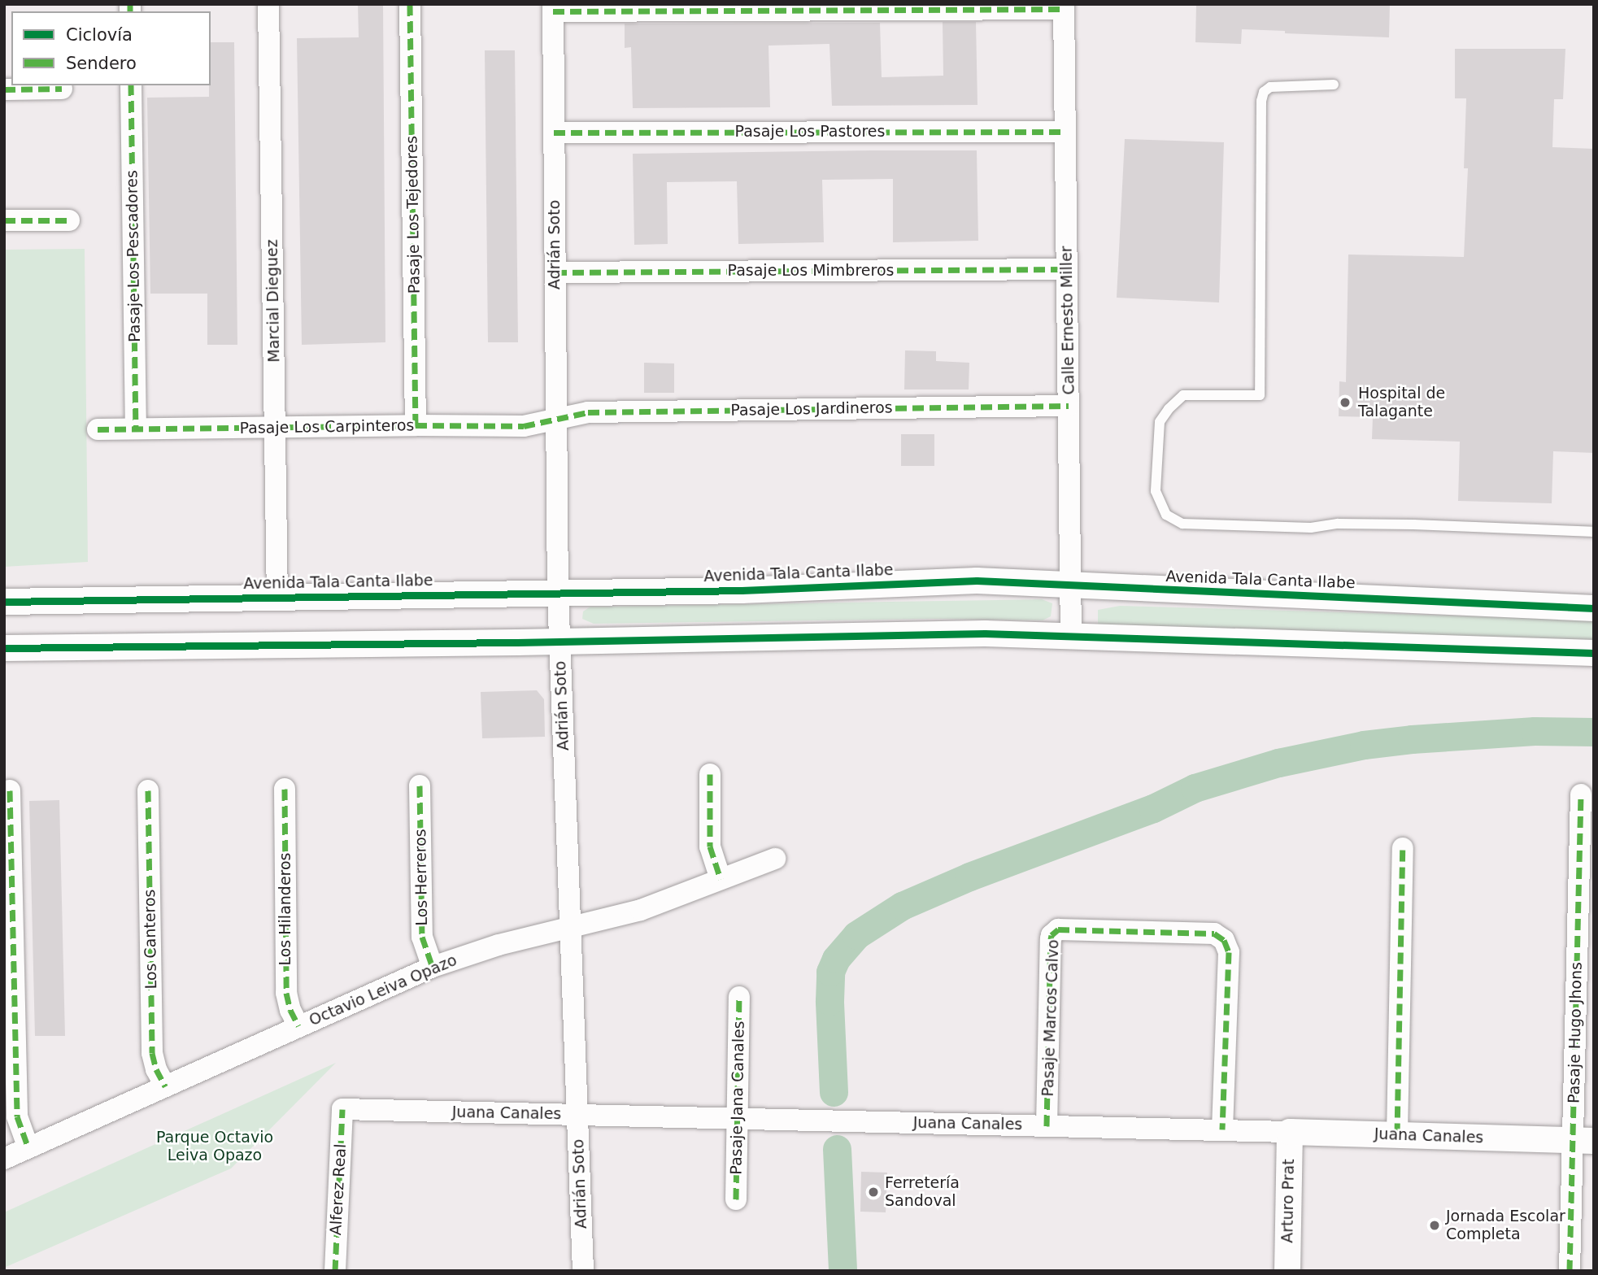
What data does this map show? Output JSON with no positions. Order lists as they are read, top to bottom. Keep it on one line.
{"streets":{"street":["Pasaje Los Pastores","Pasaje Los Tejedores","Adrián Soto","Pasaje Los Pescadores","Pasaje Los Mimbreros","Marcial Dieguez","Calle Ernesto Miller","Pasaje Los Jardineros","Pasaje Los Carpinteros","Avenida Tala Canta Ilabe","Los Herreros","Los Hilanderos","Los Canteros","Octavio Leiva Opazo","Pasaje Marcos Calvo","Pasaje Hugo Jhons","Pasaje Jana Canales","Juana Canales","Alferez Real","Arturo Prat"]},"crossings":[["Pasaje Los Pastores","Adrián Soto"],["Pasaje Los Pastores","Calle Ernesto Miller"],["Pasaje Los Tejedores","Pasaje Los Carpinteros"],["Adrián Soto","Pasaje Los Mimbreros"],["Adrián Soto","Pasaje Los Jardineros"],["Adrián Soto","Pasaje Los Carpinteros"],["Adrián Soto","Avenida Tala Canta Ilabe"],["Adrián Soto","Octavio Leiva Opazo"],["Adrián Soto","Juana Canales"],["Pasaje Los Pescadores","Pasaje Los Carpinteros"],["Pasaje Los Mimbreros","Calle Ernesto Miller"],["Marcial Dieguez","Pasaje Los Carpinteros"],["Marcial Dieguez","Avenida Tala Canta Ilabe"],["Calle Ernesto Miller","Pasaje Los Jardineros"],["Calle Ernesto Miller","Avenida Tala Canta Ilabe"],["Pasaje Los Jardineros","Pasaje Los Carpinteros"],["Los Herreros","Octavio Leiva Opazo"],["Los Hilanderos","Octavio Leiva Opazo"],["Los Canteros","Octavio Leiva Opazo"],["Pasaje Marcos Calvo","Juana Canales"],["Pasaje Hugo Jhons","Juana Canales"],["Pasaje Jana Canales","Juana Canales"],["Juana Canales","Alferez Real"],["Juana Canales","Arturo Prat"]],"parks":["Parque Octavio Leiva Opazo"],"places":["Hospital de Talagante","Ferretería Sandoval","Jornada Escolar Completa"],"legend":["Ciclovía","Sendero"]}
